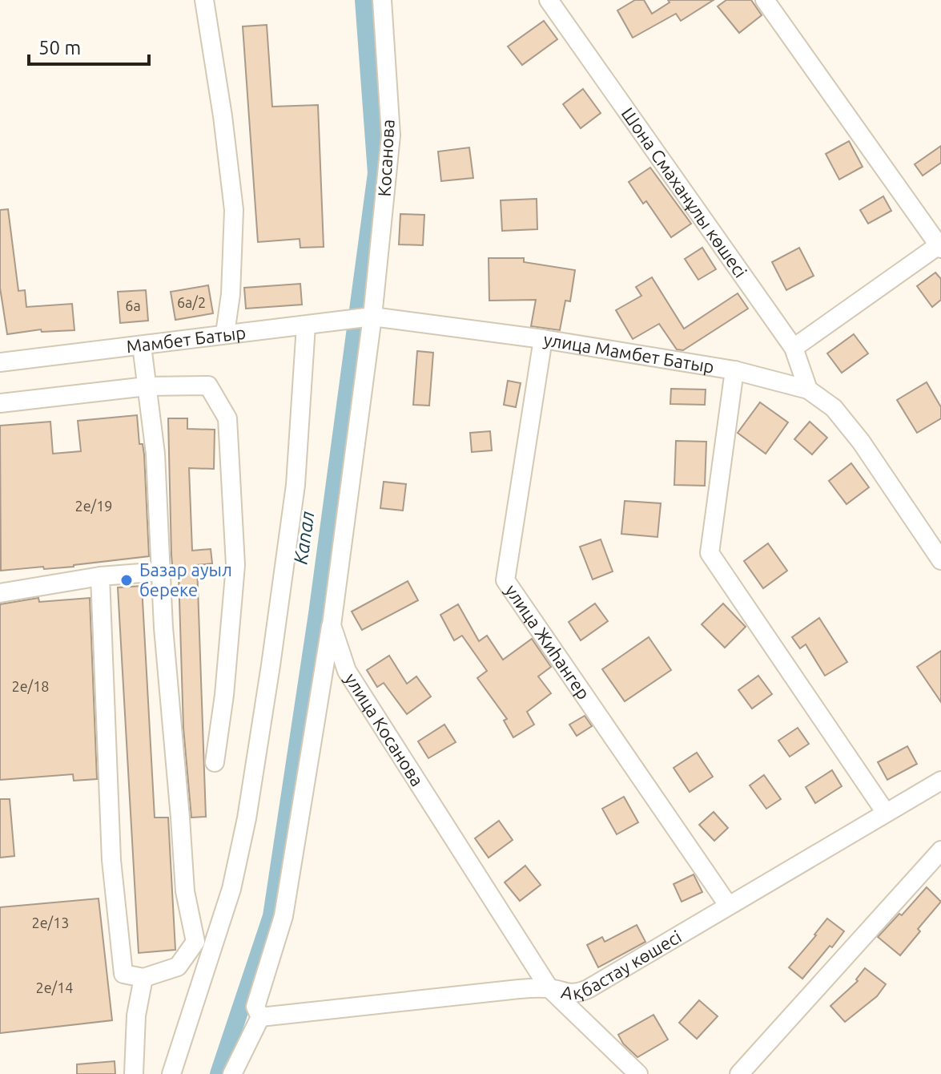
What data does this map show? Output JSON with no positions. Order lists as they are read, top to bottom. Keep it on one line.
{"streets":{"street":["Косанова","Шона Смаханұлы көшесі","Мамбет Батыр","улица Мамбет Батыр","улица Жиhангер","улица Косанова","Ақбастау көшесі"]},"crossings":[["Косанова","Мамбет Батыр"],["Косанова","улица Мамбет Батыр"],["Косанова","улица Косанова"],["Шона Смаханұлы көшесі","улица Мамбет Батыр"],["Мамбет Батыр","улица Мамбет Батыр"],["Мамбет Батыр","улица Косанова"],["улица Мамбет Батыр","улица Жиhангер"],["улица Мамбет Батыр","улица Косанова"],["улица Жиhангер","Ақбастау көшесі"],["улица Косанова","Ақбастау көшесі"]],"water":["Капал"],"places":["Базар ауыл береке"],"house_numbers":["6а/2","6а","2е/19","2е/18","2е/13","2е/14"],"scale_bar":"50 m"}
